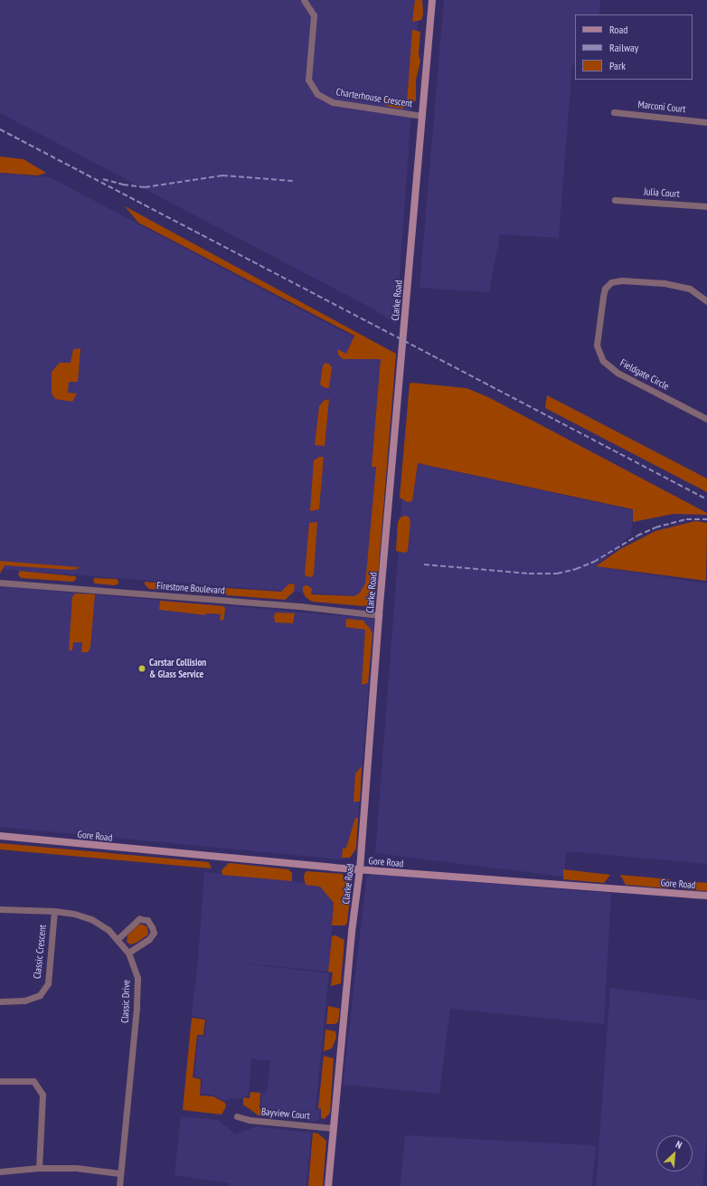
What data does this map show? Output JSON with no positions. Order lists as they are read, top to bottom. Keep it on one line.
{"streets":{"main road":["Clarke Road","Gore Road"],"street":["Charterhouse Crescent","Marconi Court","Julia Court","Fieldgate Circle","Firestone Boulevard","Classic Crescent","Classic Drive","Bayview Court"]},"crossings":[["Charterhouse Crescent","Clarke Road"],["Clarke Road","Firestone Boulevard"],["Clarke Road","Gore Road"],["Clarke Road","Bayview Court"],["Classic Crescent","Classic Drive"]],"places":["Carstar Collision & Glass Service"],"legend":["Road","Railway","Park"],"north":"top right"}
